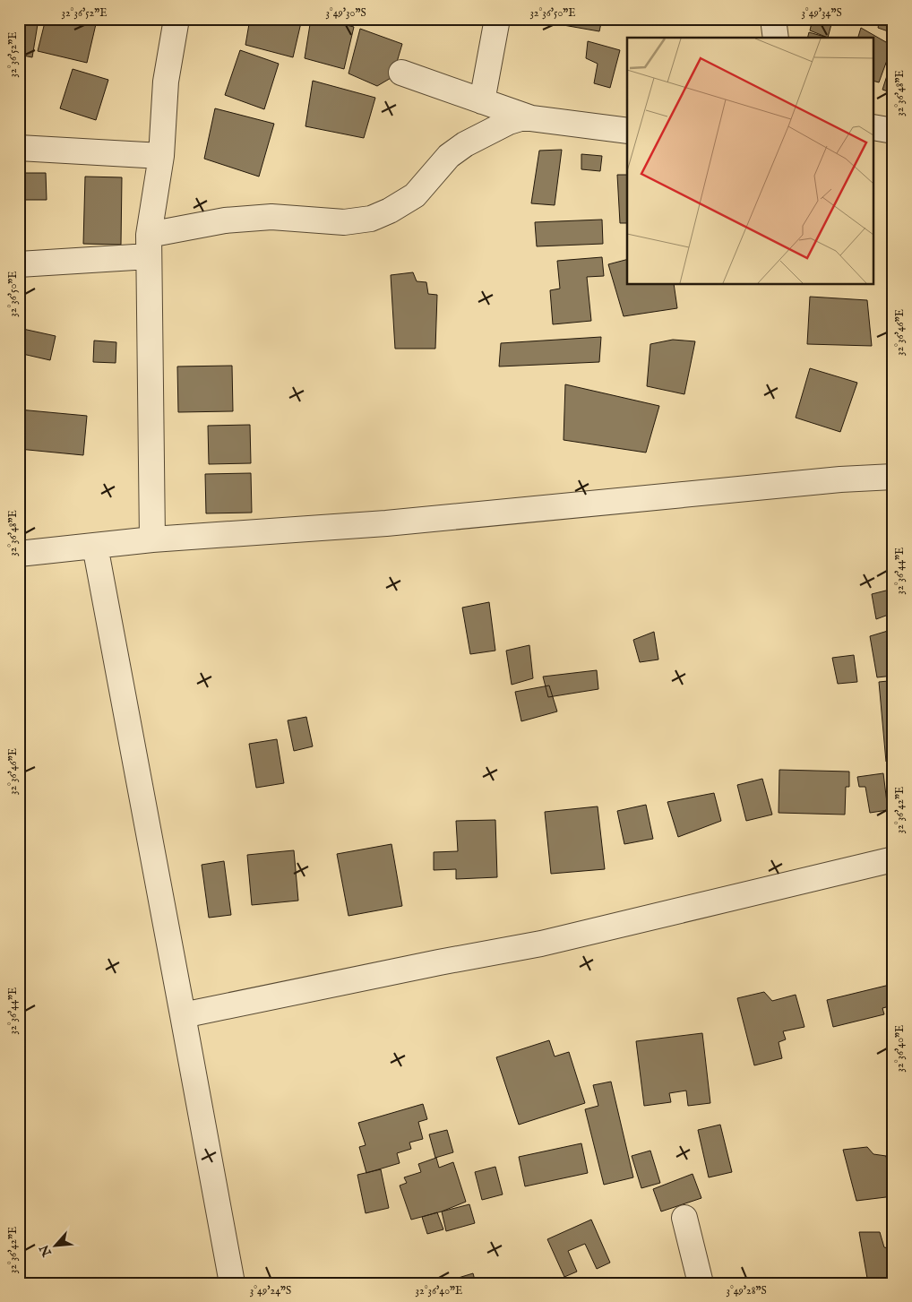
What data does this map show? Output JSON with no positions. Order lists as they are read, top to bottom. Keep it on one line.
{"north":"bottom left","coordinates":["32°36'52\"E","3°49'30\"S","32°36'50\"E","3°49'34\"S","32°36'48\"E","32°36'46\"E","32°36'44\"E","32°36'42\"E","32°36'40\"E","3°49'24\"S","3°49'28\"S"]}
